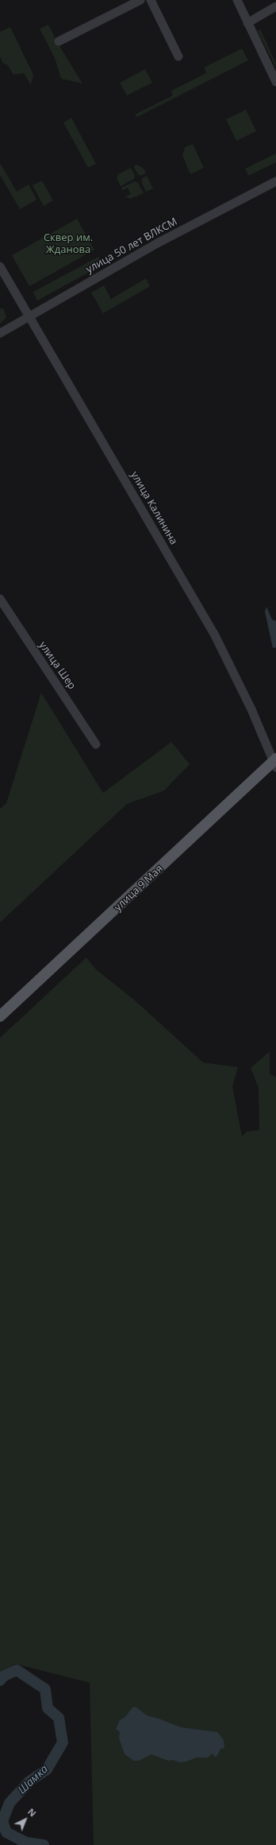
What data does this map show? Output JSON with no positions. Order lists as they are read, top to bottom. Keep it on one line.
{"streets":{"main road":["улица 9 Мая"],"street":["улица 50 лет ВЛКСМ","улица Калинина","улица Шер"]},"crossings":[["улица 50 лет ВЛКСМ","улица Калинина"],["улица Калинина","улица 9 Мая"]],"water":["Шамка"],"parks":["Сквер им. Жданова"],"north":"top right"}
